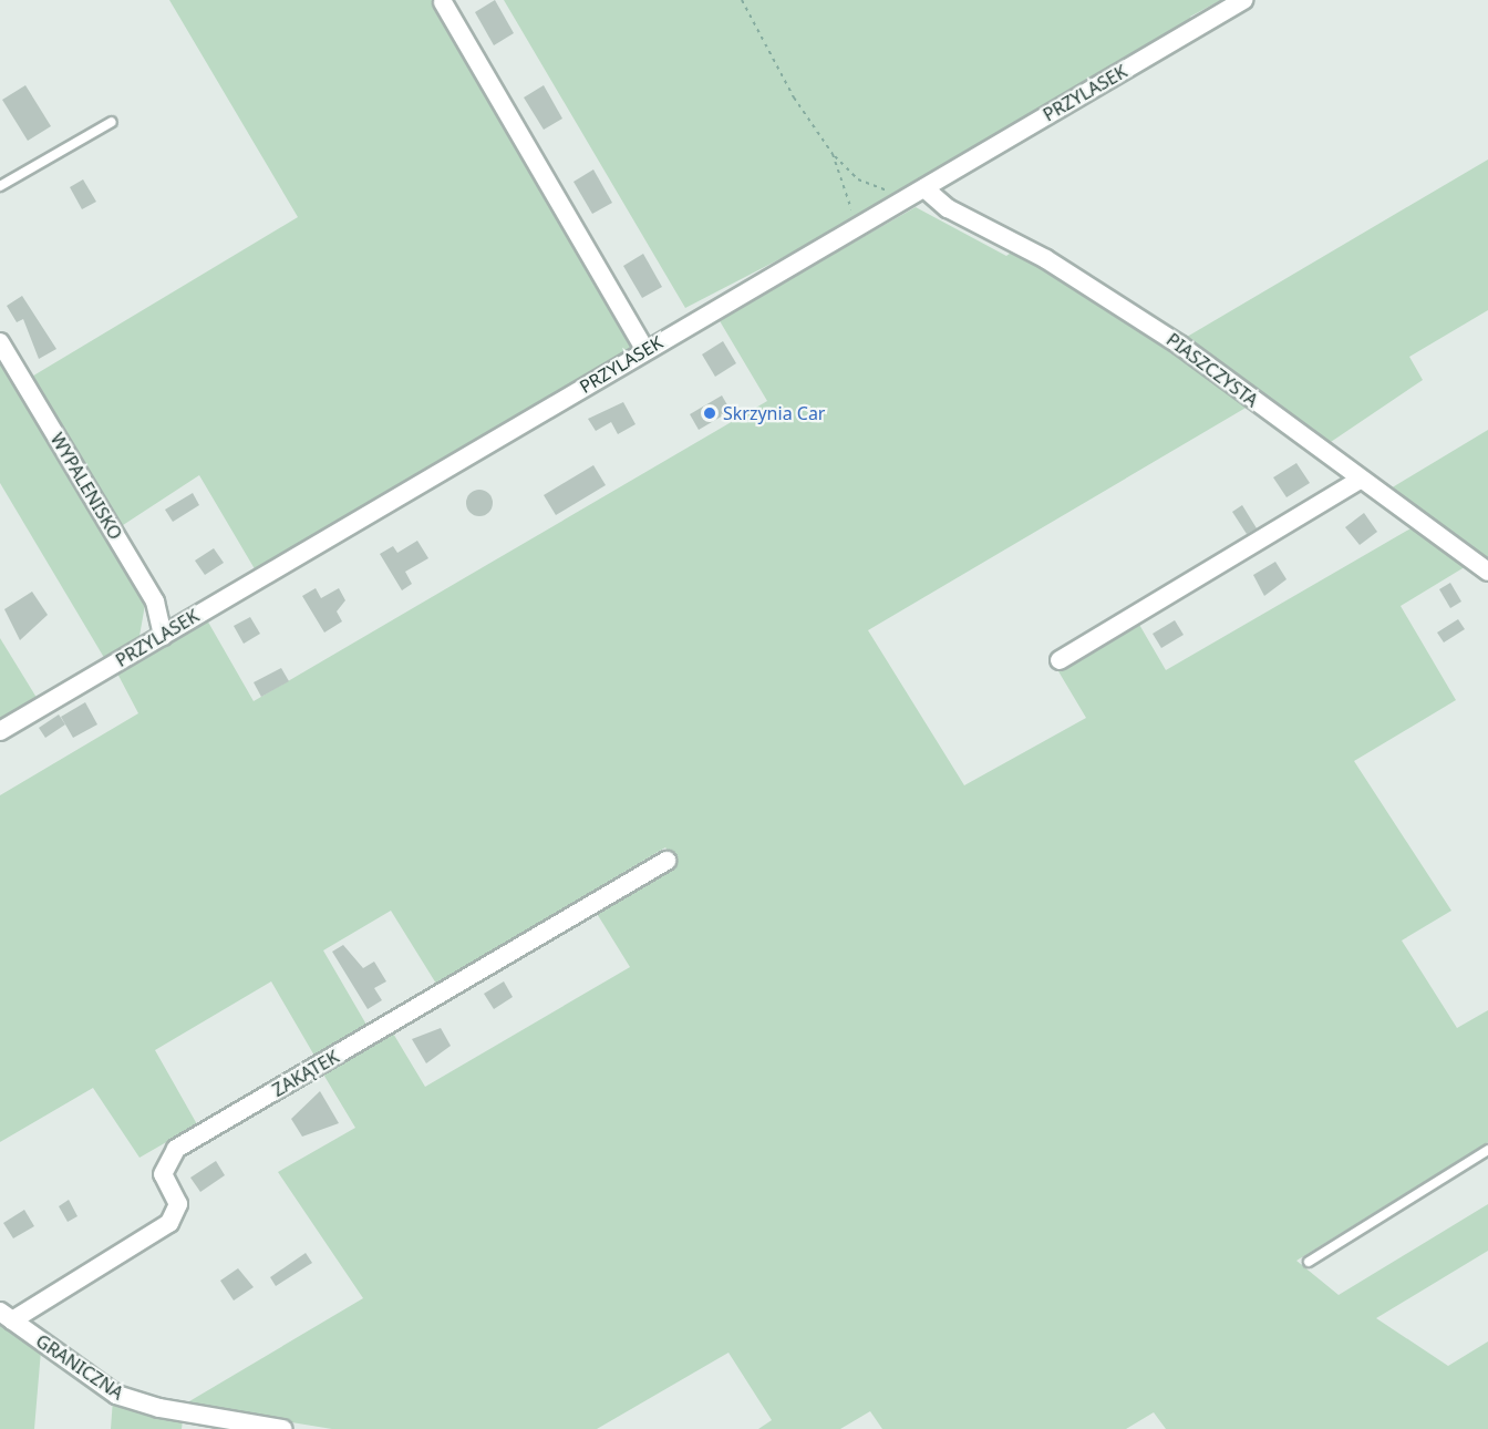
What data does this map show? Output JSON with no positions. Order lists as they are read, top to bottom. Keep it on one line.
{"streets":{"street":["PRZYLASEK","PIASZCZYSTA","WYPALENISKO","ZAKĄTEK","GRANICZNA"]},"crossings":[["PRZYLASEK","PIASZCZYSTA"],["PRZYLASEK","WYPALENISKO"],["ZAKĄTEK","GRANICZNA"]],"places":["Skrzynia Car"]}
